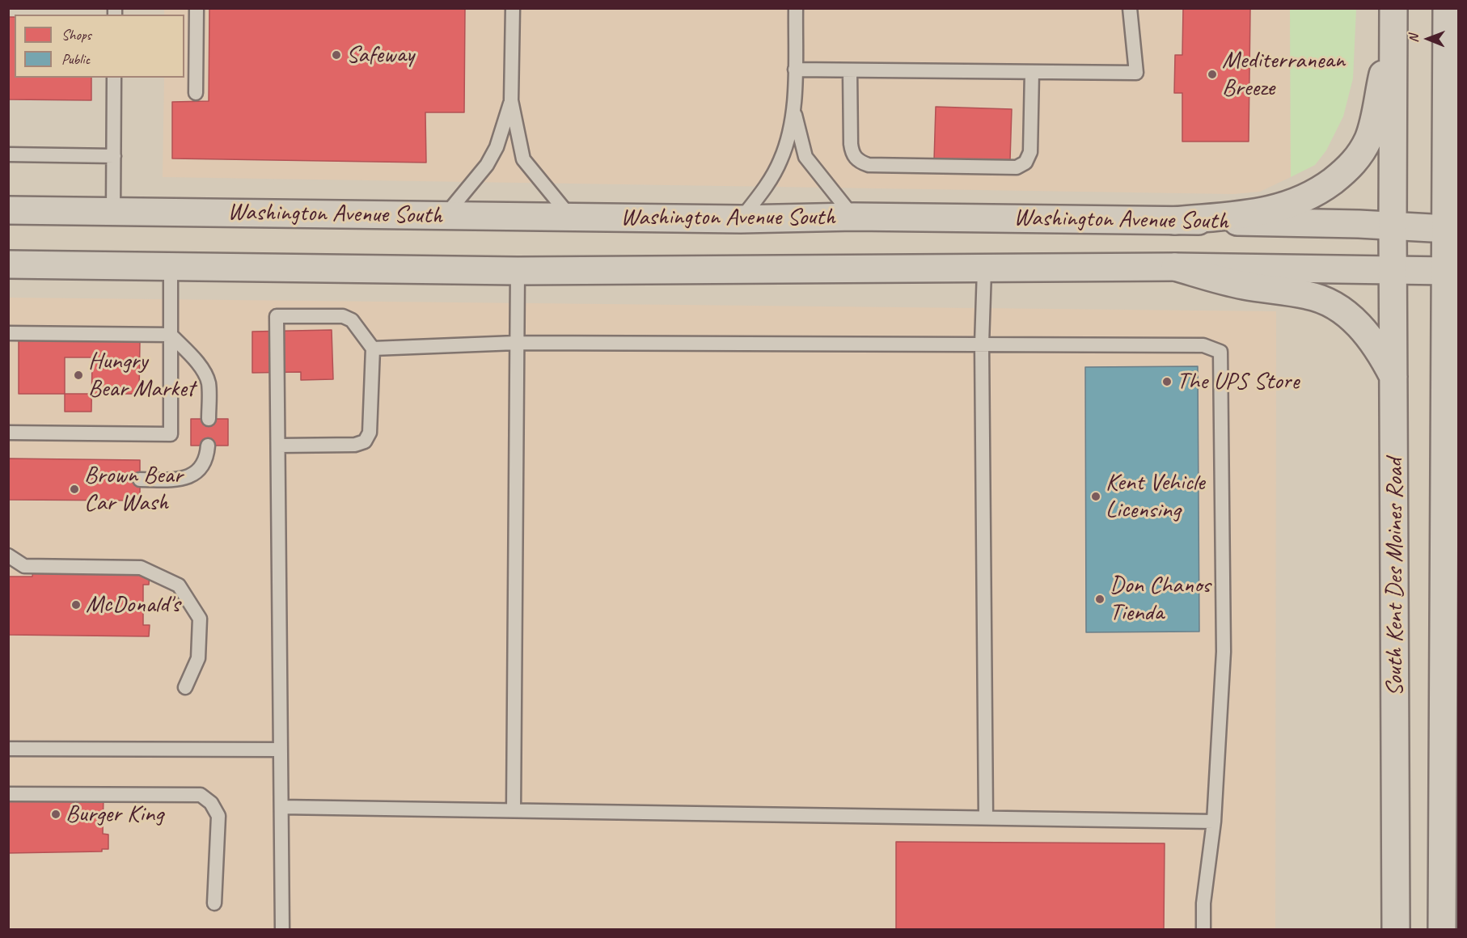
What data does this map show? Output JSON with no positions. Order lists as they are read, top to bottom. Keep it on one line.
{"streets":{"main road":["Washington Avenue South","South Kent Des Moines Road"]},"crossings":[["Washington Avenue South","South Kent Des Moines Road"]],"places":["Safeway","Mediterranean Breeze","Hungry Bear Market","The UPS Store","Brown Bear Car Wash","Kent Vehicle Licensing","Don Chanos Tienda","McDonald's","Burger King"],"legend":["Shops","Public"],"north":"left"}
